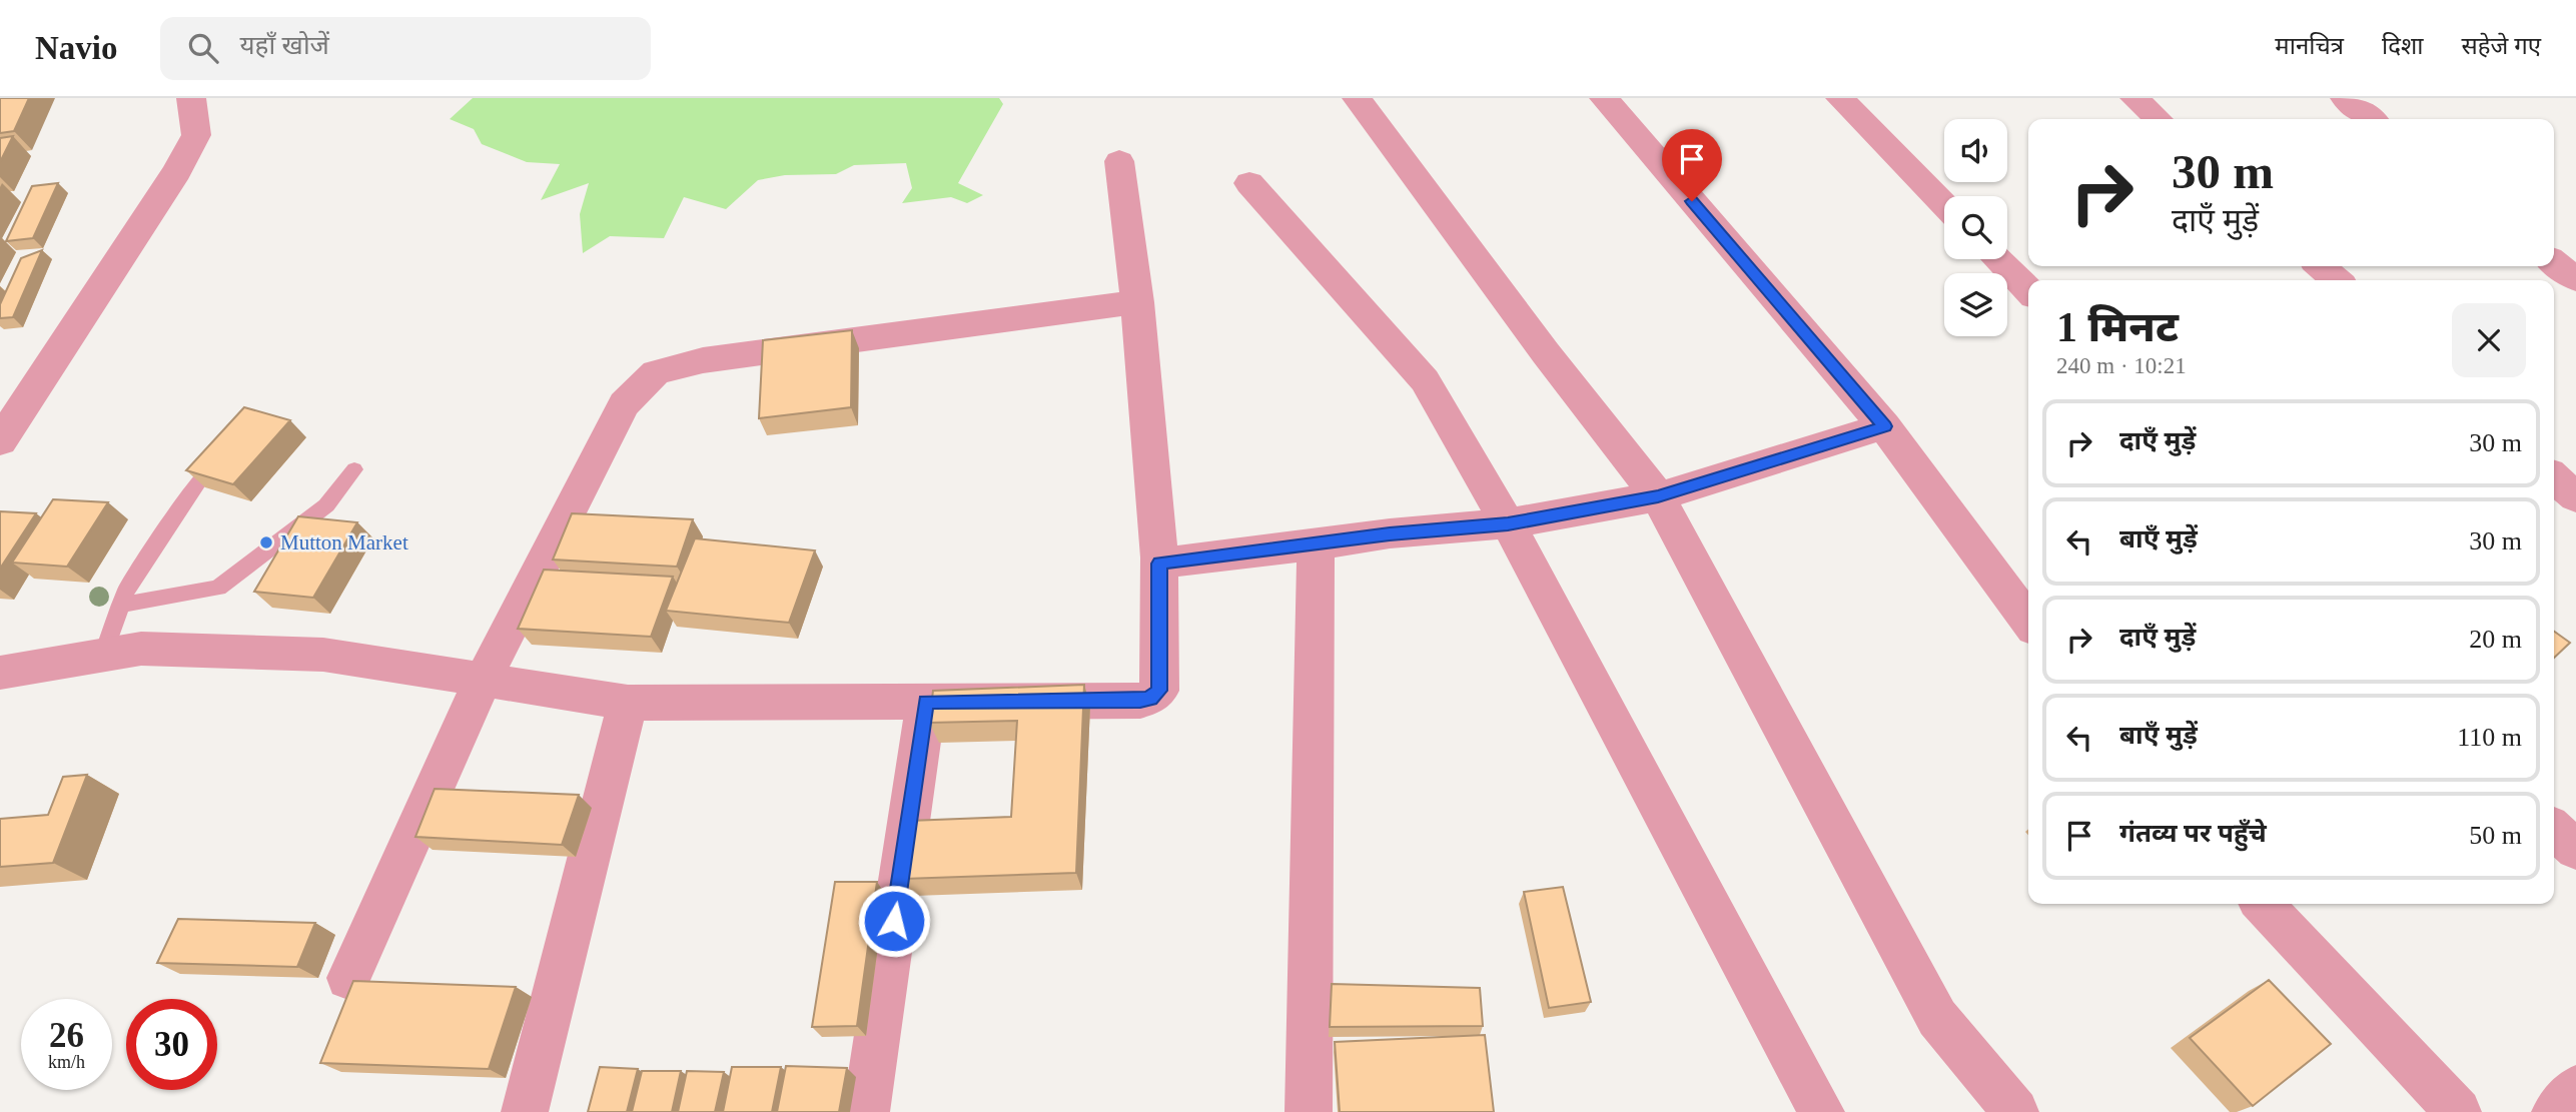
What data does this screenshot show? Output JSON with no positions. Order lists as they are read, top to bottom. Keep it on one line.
{"places":["Mutton Market"],"page":{"header":"Navio","search":"यहाँ खोजें","nav":["मानचित्र","दिशा","सहेजे गए"],"turn":["30 m","दाएँ मुड़ें"],"heading":["1 मिनट","240 m · 10:21"],"list":[{"name":"दाएँ मुड़ें","value":"30 m"},{"name":"बाएँ मुड़ें","value":"30 m"},{"name":"दाएँ मुड़ें","value":"20 m"},{"name":"बाएँ मुड़ें","value":"110 m"},{"name":"गंतव्य पर पहुँचे","value":"50 m"}],"speed":"26 km/h","limit":"30"}}
